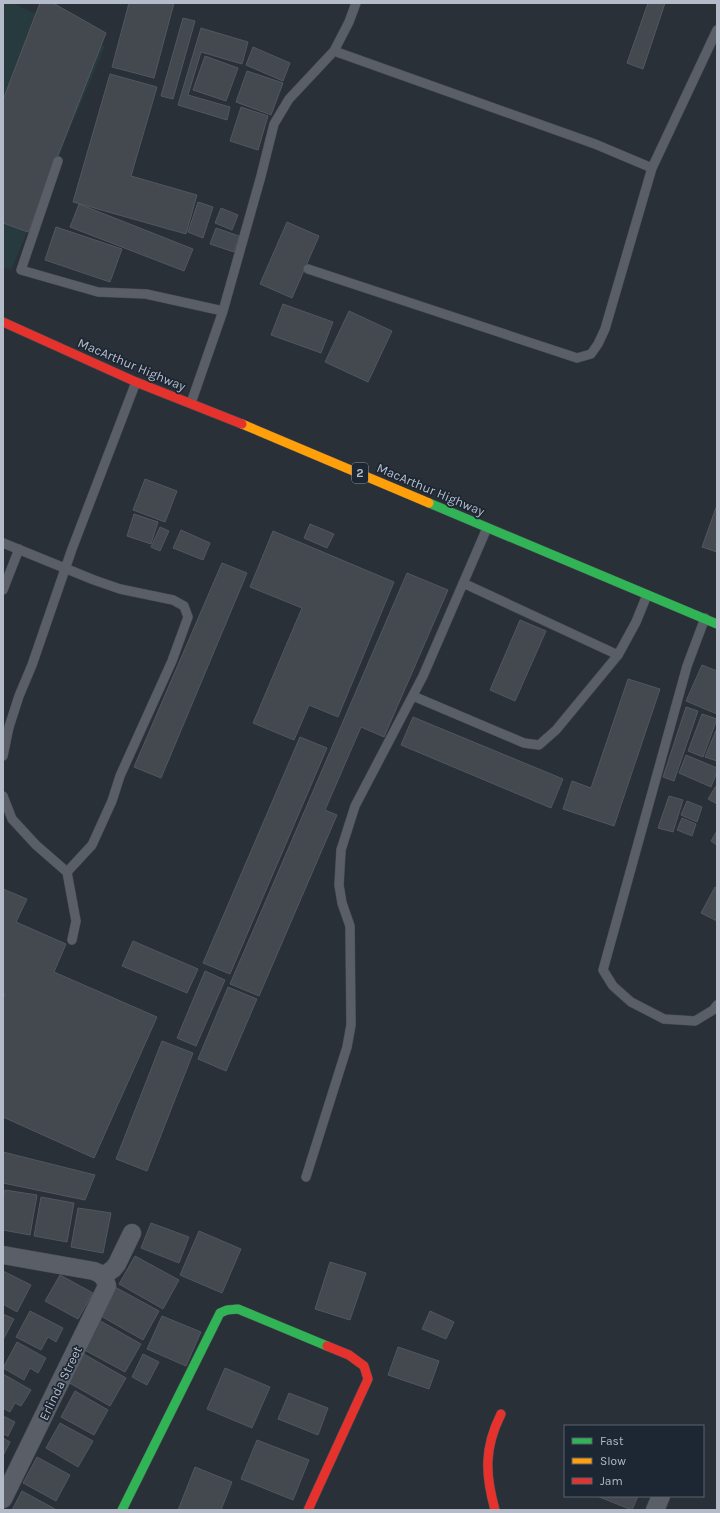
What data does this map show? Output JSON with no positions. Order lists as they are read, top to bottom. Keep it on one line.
{"streets":{"main road":["MacArthur Highway","2"],"street":["Erlinda Street"]},"legend":["Fast","Slow","Jam"]}
